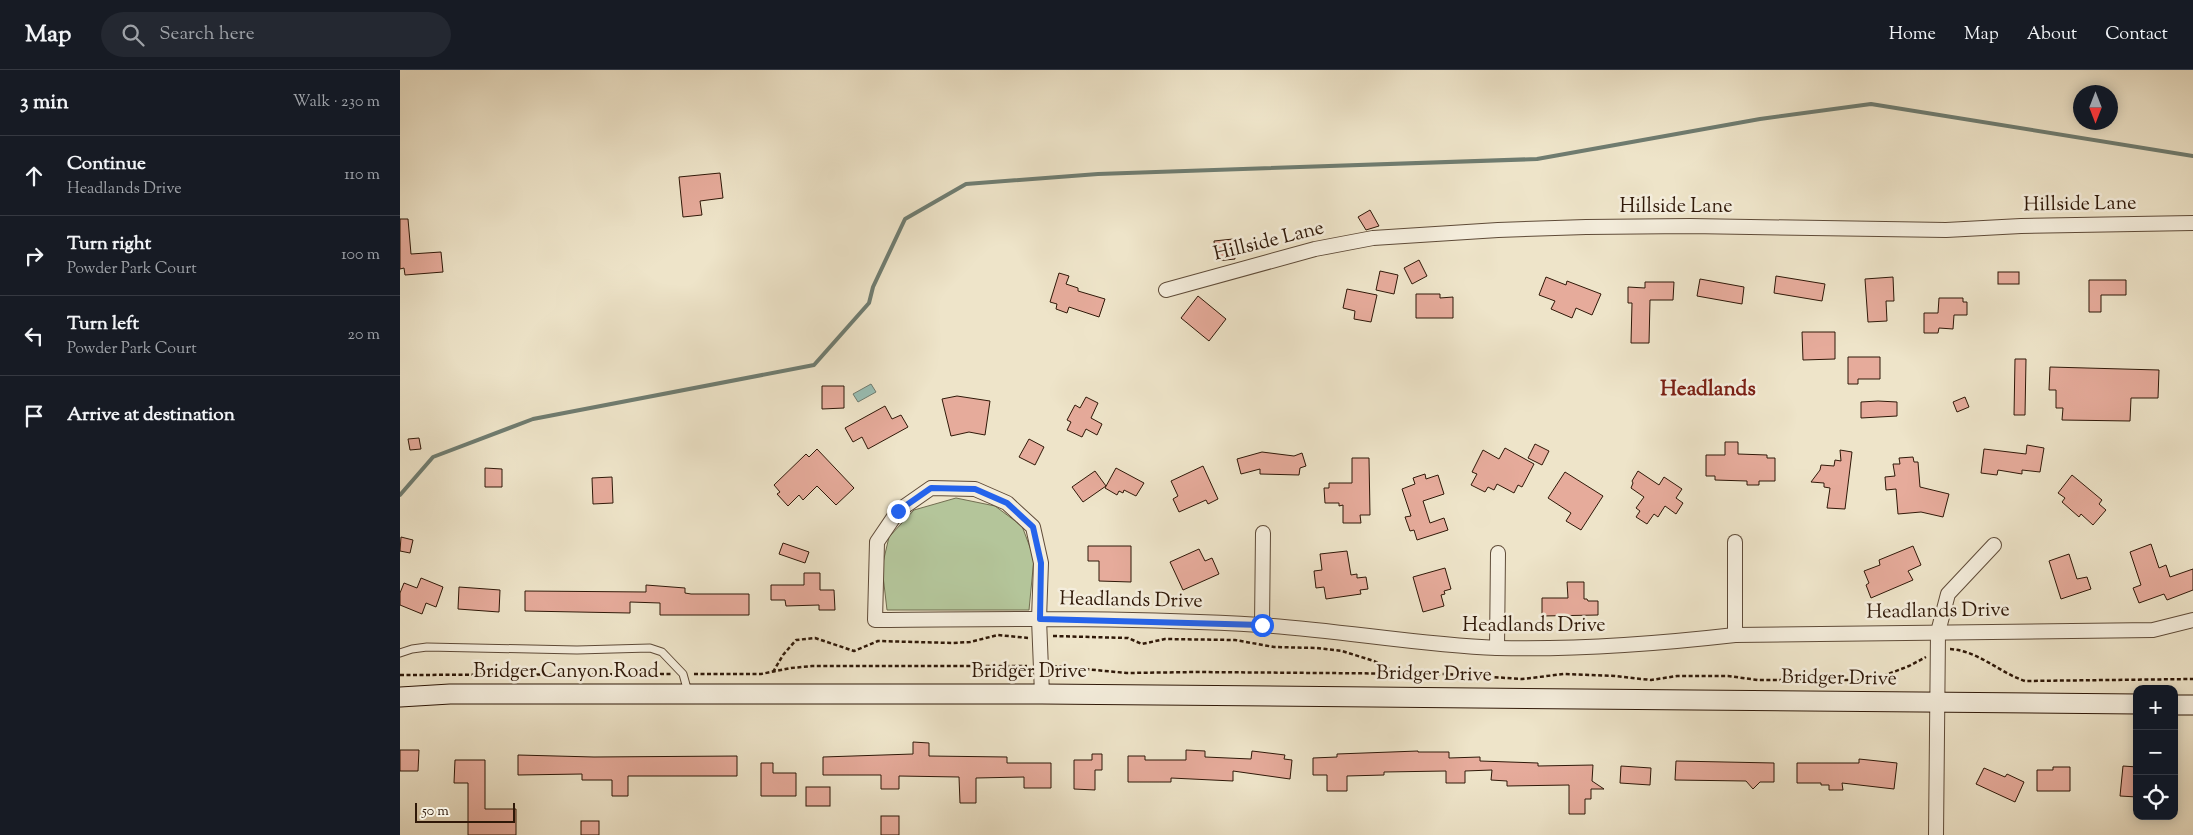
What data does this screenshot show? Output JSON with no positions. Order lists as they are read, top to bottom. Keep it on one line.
{"streets":{"main road":["Bridger Canyon Road","Bridger Drive"],"street":["Hillside Lane","Headlands Drive"]},"crossings":[["Bridger Canyon Road","Bridger Drive"]],"districts":["Headlands"],"scale_bar":"50 m","north":"bottom","page":{"header":"Map","search":"Search here","nav":["Home","Map","About","Contact"],"heading":["3 min","Walk · 230 m"],"list":[["Continue","Headlands Drive","110 m"],["Turn right","Powder Park Court","100 m"],["Turn left","Powder Park Court","20 m"],"Arrive at destination"],"map_buttons":["+","−"],"scale":"50 m"}}
